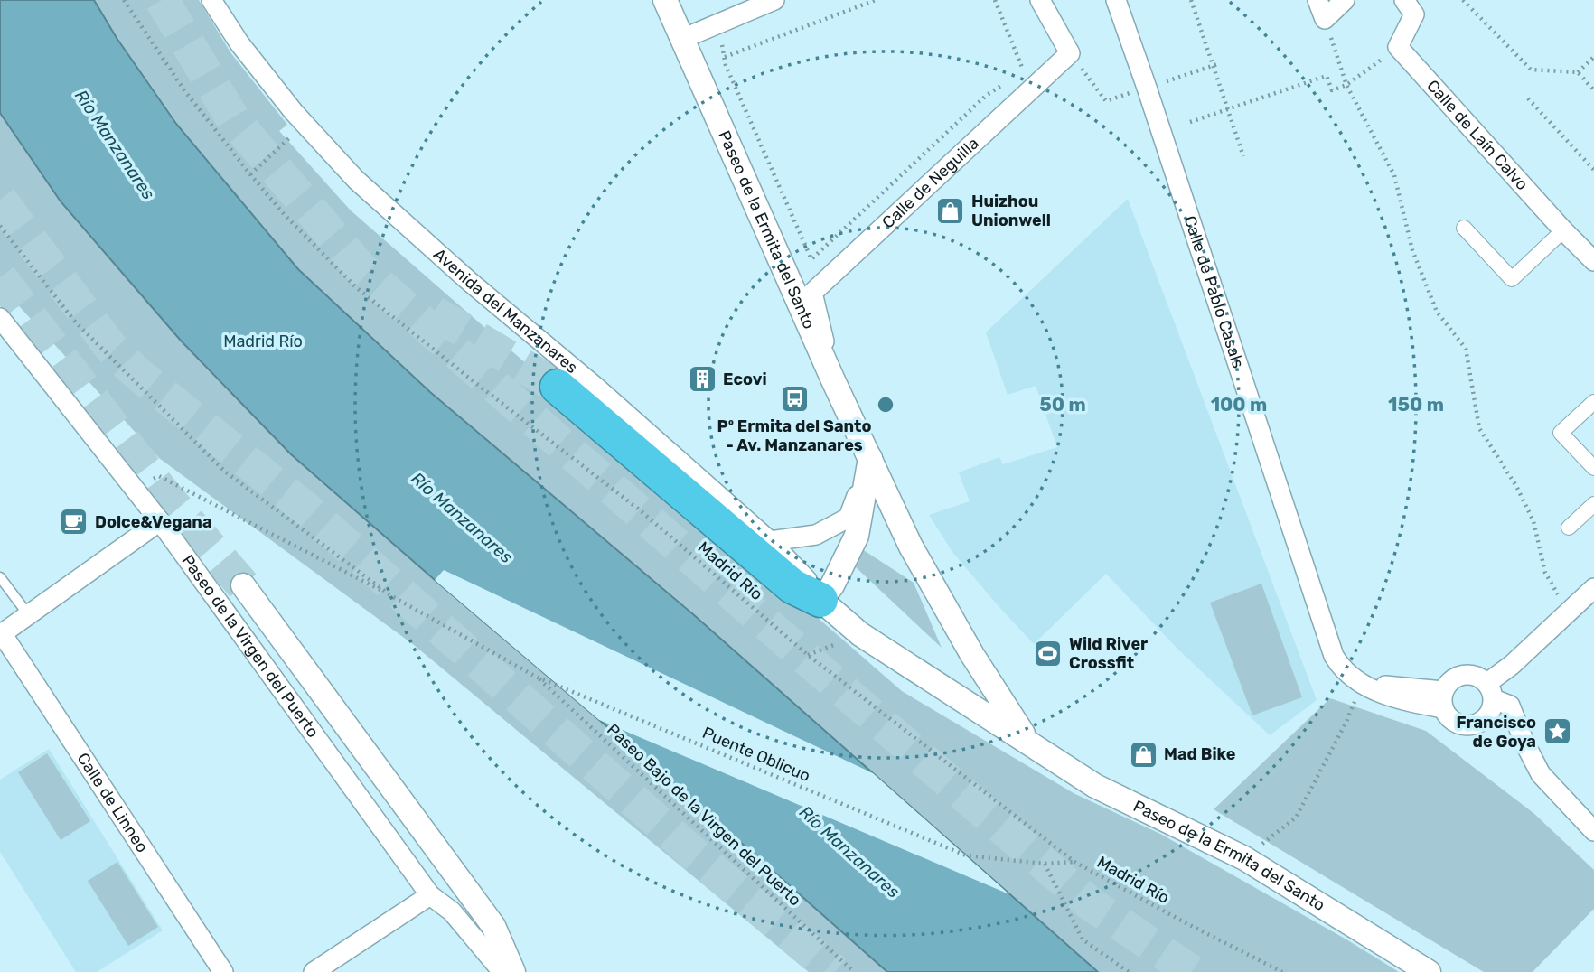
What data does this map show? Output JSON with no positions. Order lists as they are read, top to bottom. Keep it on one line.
{"streets":{"street":["Calle de Laín Calvo","Calle de Neguilla","Paseo de la Ermita del Santo","Calle de Pablo Casals","Avenida del Manzanares","Paseo de la Virgen del Puerto","Calle de Linneo"],"path":["Madrid Río","Puente Oblicuo","Paseo Bajo de la Virgen del Puerto"]},"crossings":[["Calle de Neguilla","Paseo de la Ermita del Santo"],["Paseo de la Ermita del Santo","Avenida del Manzanares"],["Madrid Río","Puente Oblicuo"],["Puente Oblicuo","Paseo Bajo de la Virgen del Puerto"]],"water":["Río Manzanares"],"parks":["Madrid Río"],"places":{"shop":["Huizhou Unionwell","Mad Bike"],"building":["Ecovi"],"bus stop":["Pº Ermita del Santo - Av. Manzanares"],"cafe":["Dolce&Vegana"],"sports":["Wild River Crossfit"],"place":["Francisco de Goya"]},"rings":["50 m","100 m","150 m"]}
